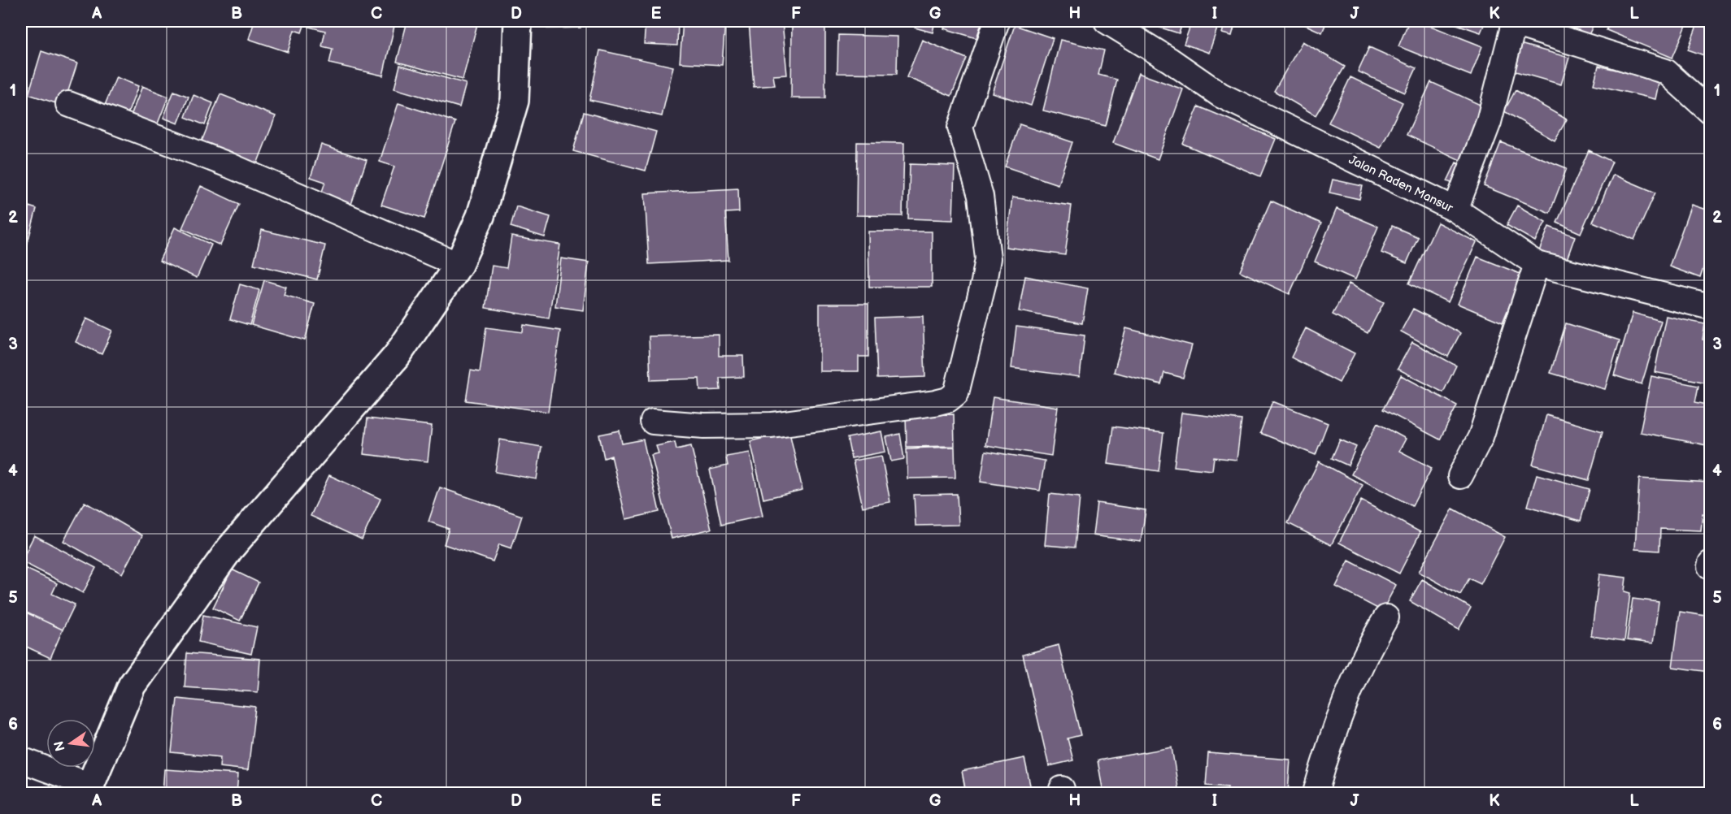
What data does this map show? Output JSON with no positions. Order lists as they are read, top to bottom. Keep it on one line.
{"streets":{"street":["Jalan Raden Mansur"]},"north":"left","grid":{"columns":["A","B","C","D","E","F","G","H","I","J","K","L"],"rows":["1","2","3","4","5","6"]}}
